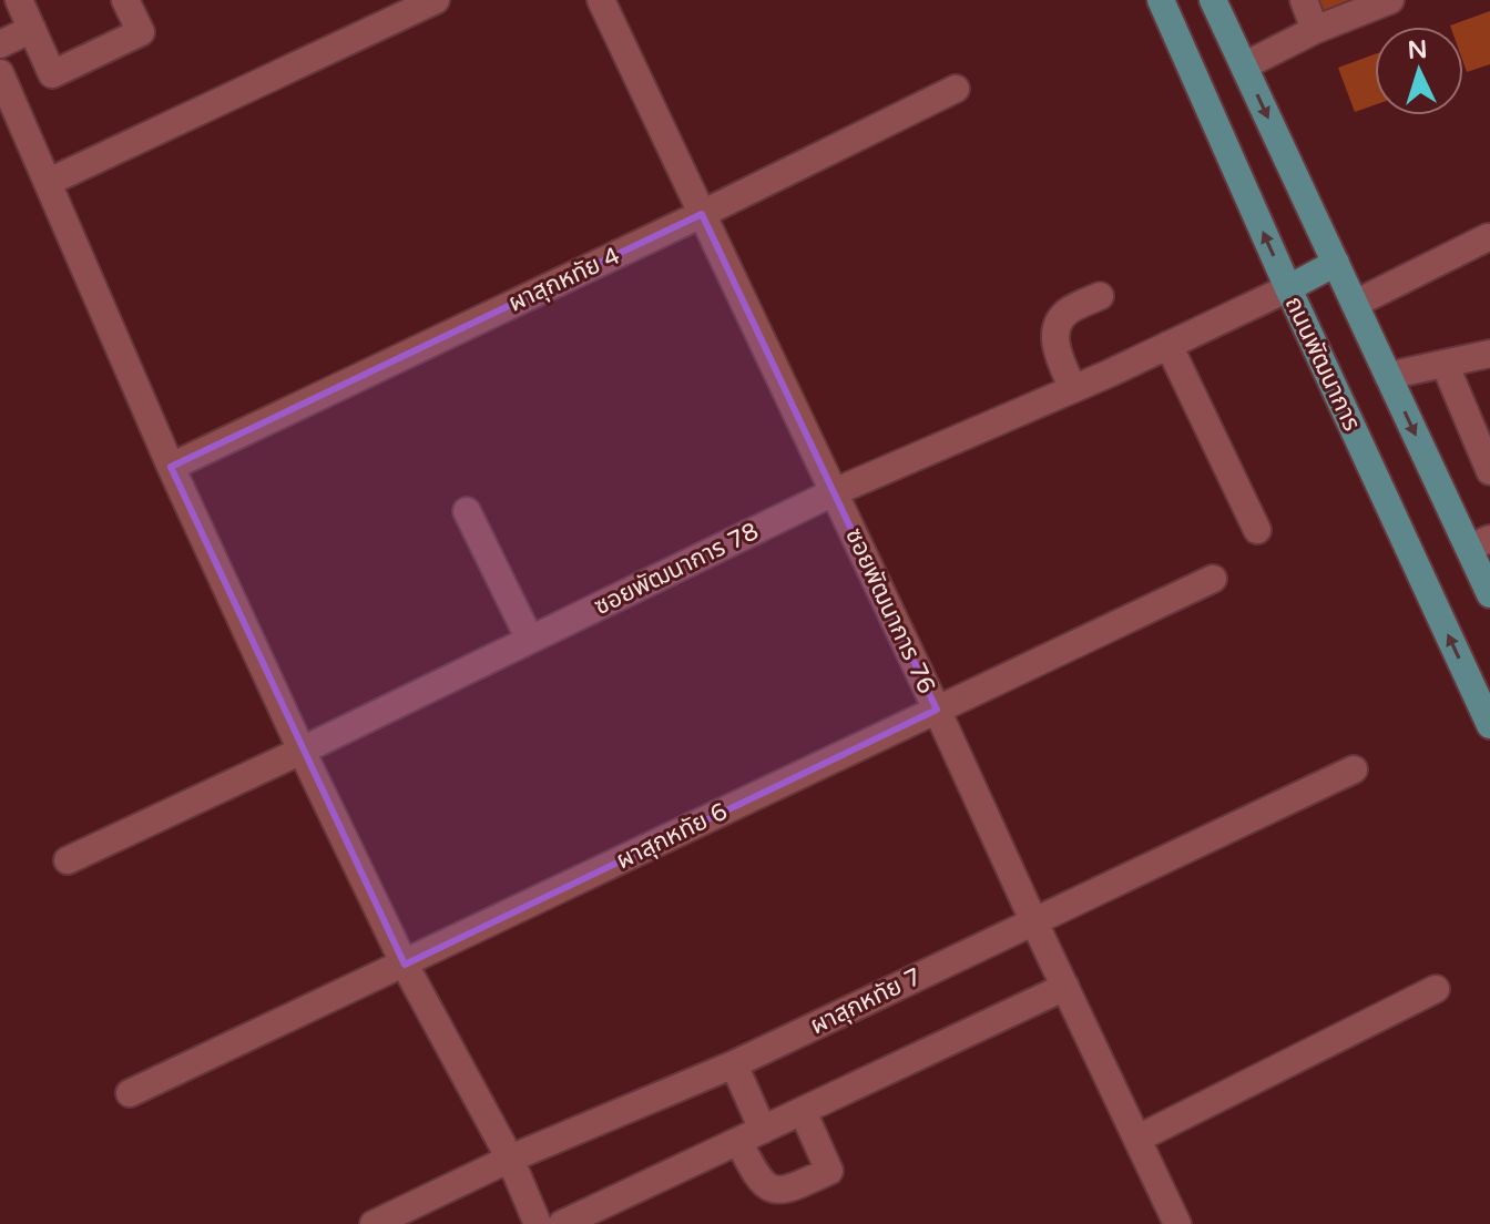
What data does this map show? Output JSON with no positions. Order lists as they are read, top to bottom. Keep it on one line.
{"streets":{"main road":["ถนนพัฒนาการ"],"street":["ผาสุกหทัย 4","ซอยพัฒนาการ 78","ซอยพัฒนาการ 76","ผาสุกหทัย 6","ผาสุกหทัย 7"]},"crossings":[["ผาสุกหทัย 4","ซอยพัฒนาการ 76"],["ถนนพัฒนาการ","ซอยพัฒนาการ 78"],["ซอยพัฒนาการ 78","ซอยพัฒนาการ 76"],["ซอยพัฒนาการ 76","ผาสุกหทัย 6"],["ซอยพัฒนาการ 76","ผาสุกหทัย 7"]],"north":"top"}
